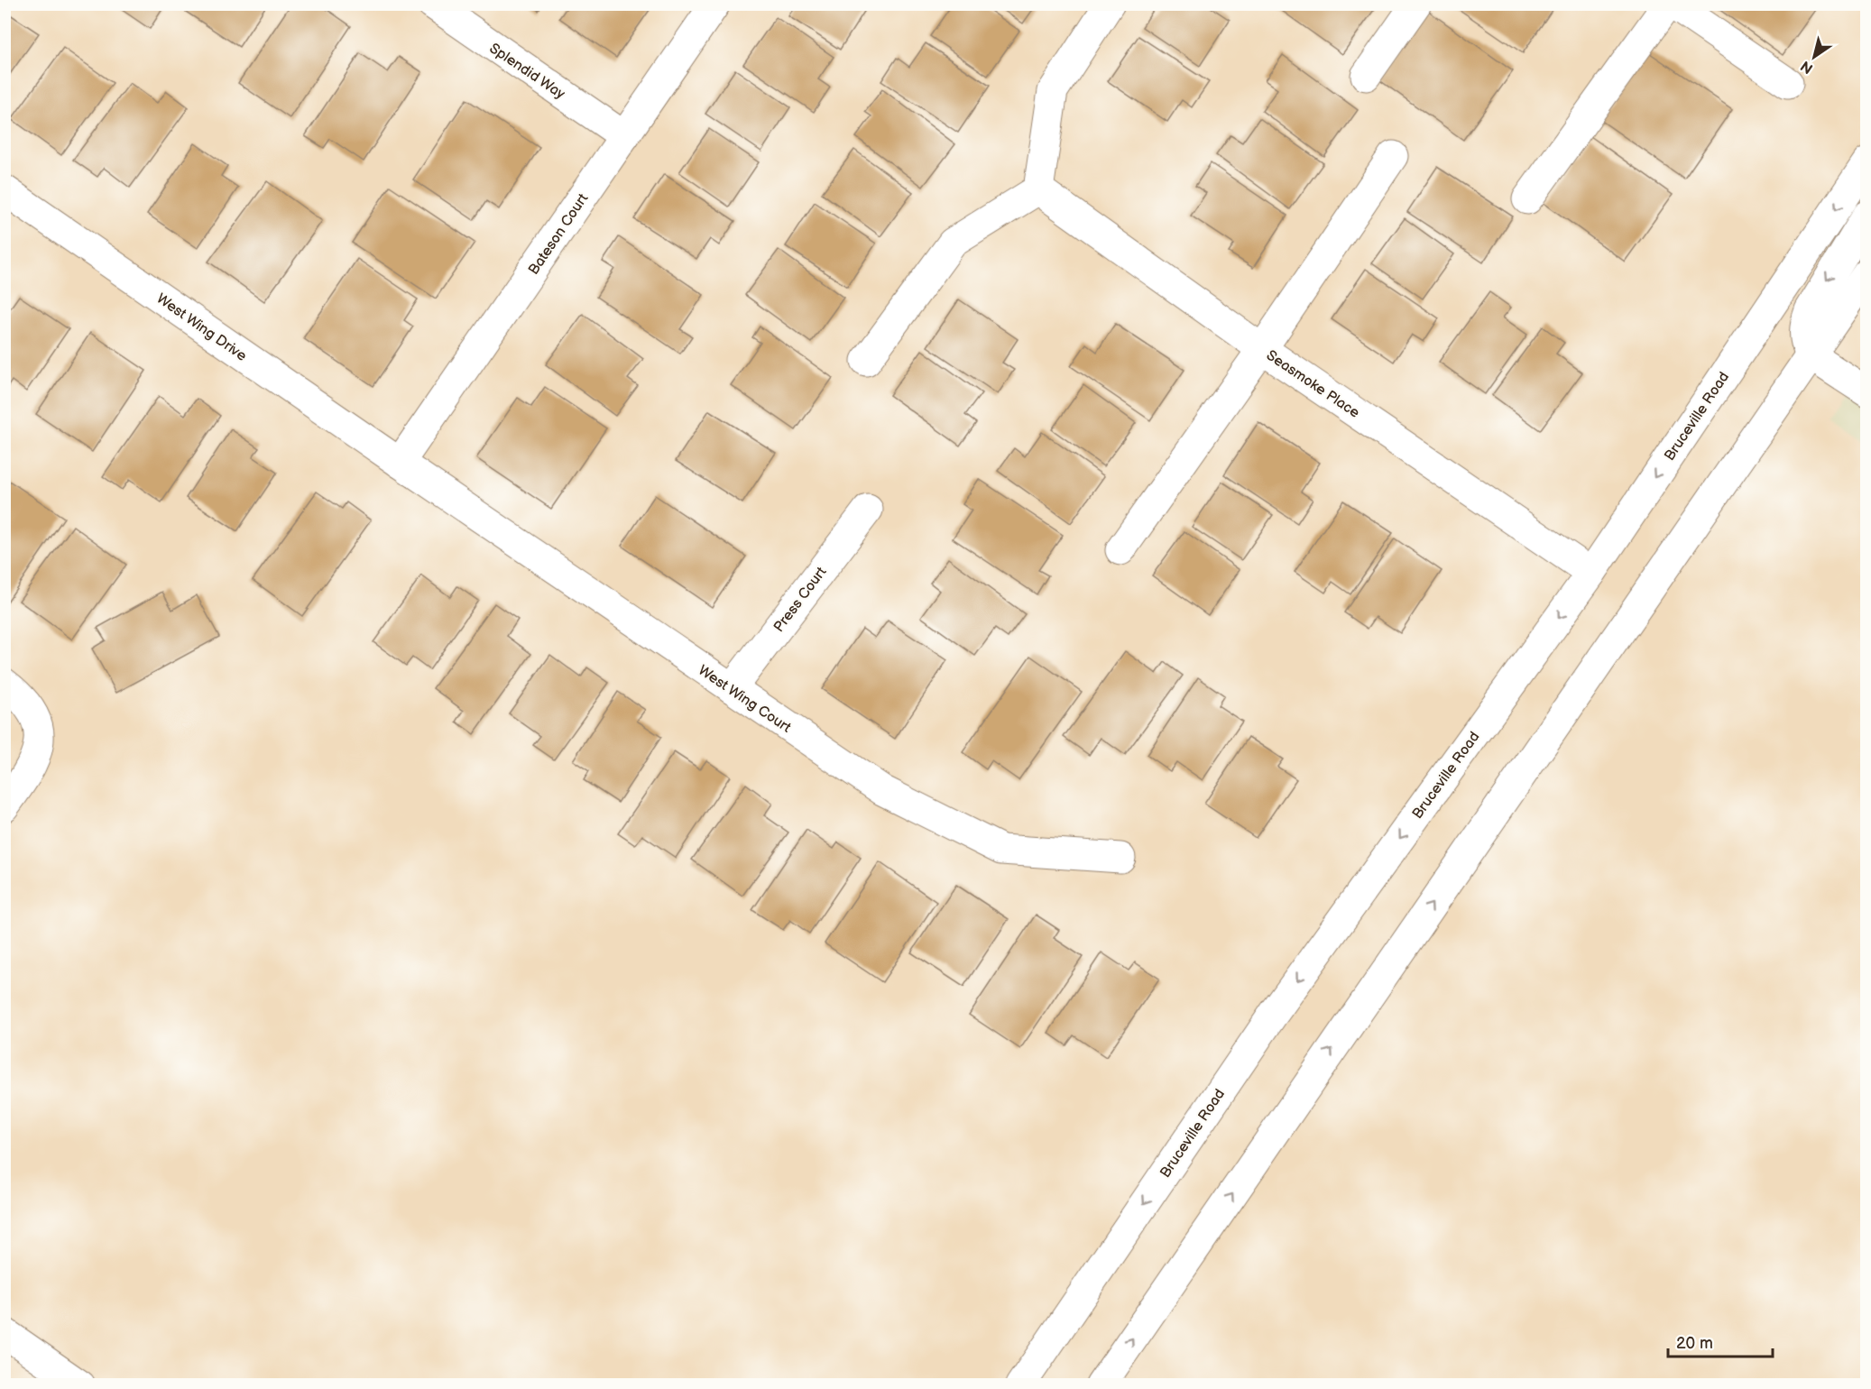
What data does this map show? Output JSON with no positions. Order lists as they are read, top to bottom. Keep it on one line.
{"streets":{"street":["Splendid Way","Bateson Court","West Wing Drive","Seasmoke Place","Bruceville Road","Press Court","West Wing Court"]},"crossings":[["Splendid Way","Bateson Court"],["Bateson Court","West Wing Drive"],["Bateson Court","West Wing Court"],["West Wing Drive","West Wing Court"],["Seasmoke Place","Bruceville Road"],["Press Court","West Wing Court"]],"scale_bar":"20 m","north":"bottom left"}
